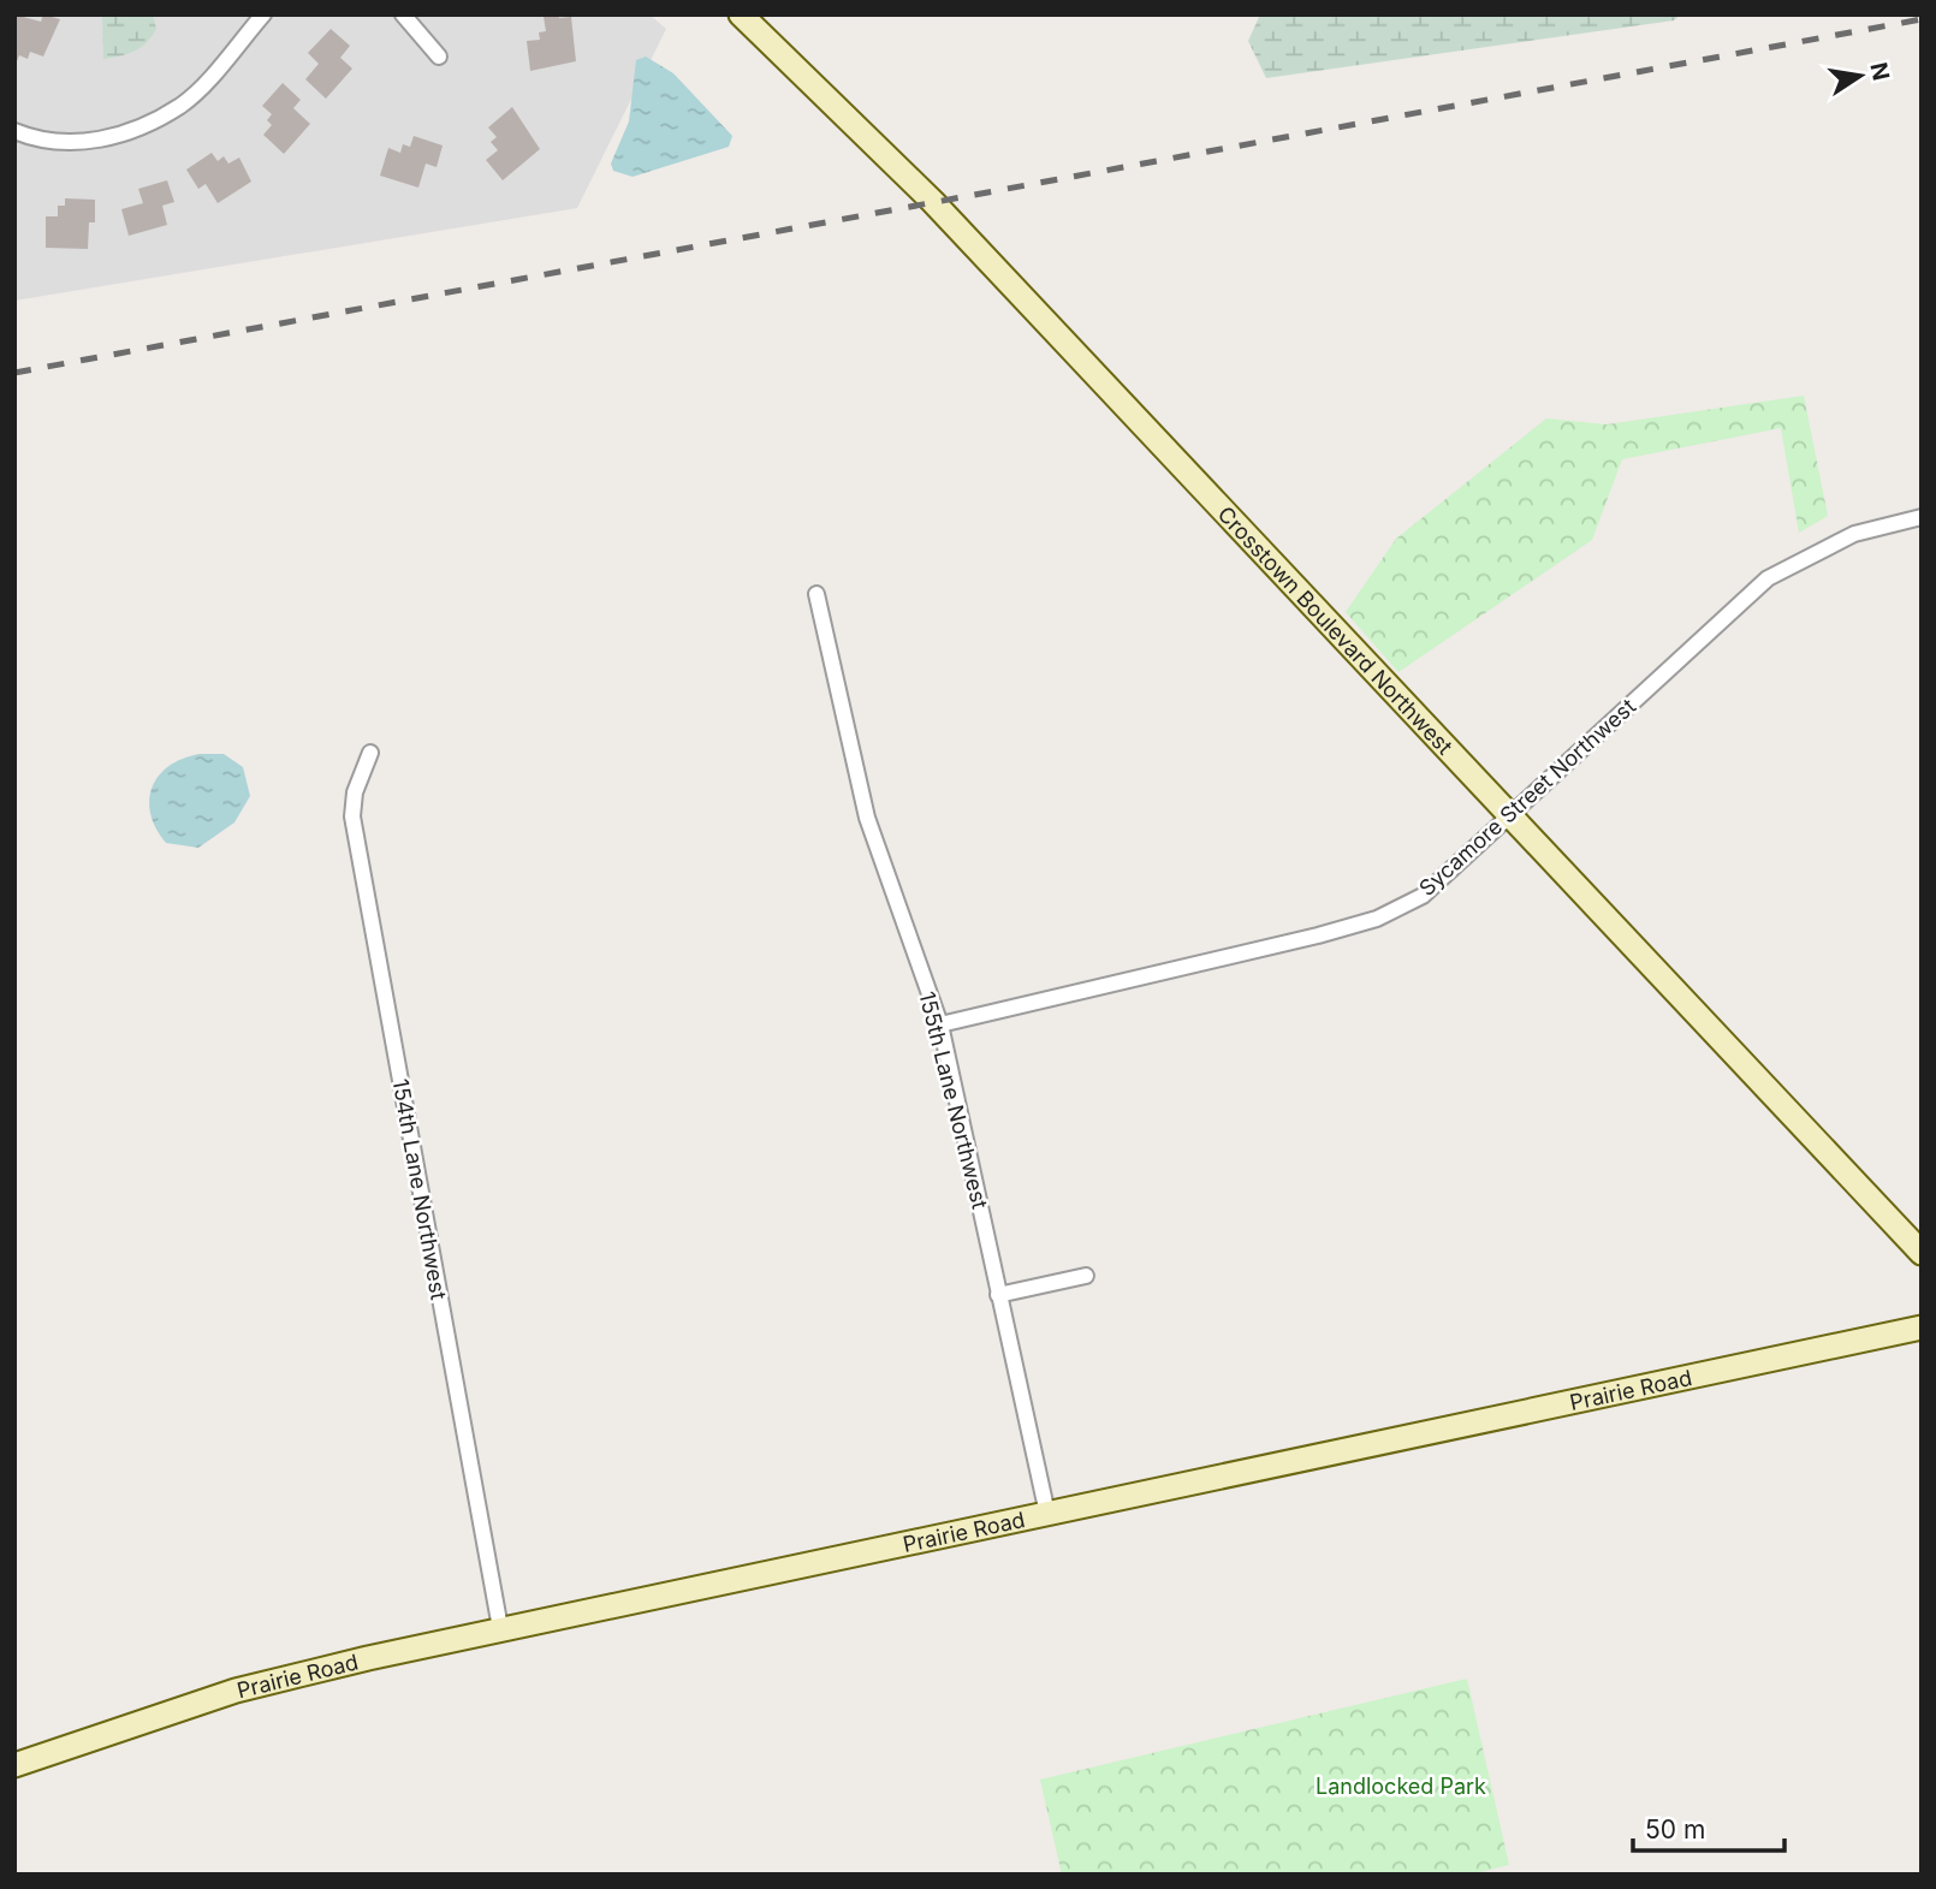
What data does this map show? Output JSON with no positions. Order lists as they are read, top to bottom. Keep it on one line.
{"streets":{"street":["Crosstown Boulevard Northwest","Sycamore Street Northwest","155th Lane Northwest","154th Lane Northwest","Prairie Road"]},"crossings":[["Crosstown Boulevard Northwest","Sycamore Street Northwest"],["Sycamore Street Northwest","155th Lane Northwest"],["155th Lane Northwest","Prairie Road"],["154th Lane Northwest","Prairie Road"]],"parks":["Landlocked Park"],"scale_bar":"50 m","north":"right"}
